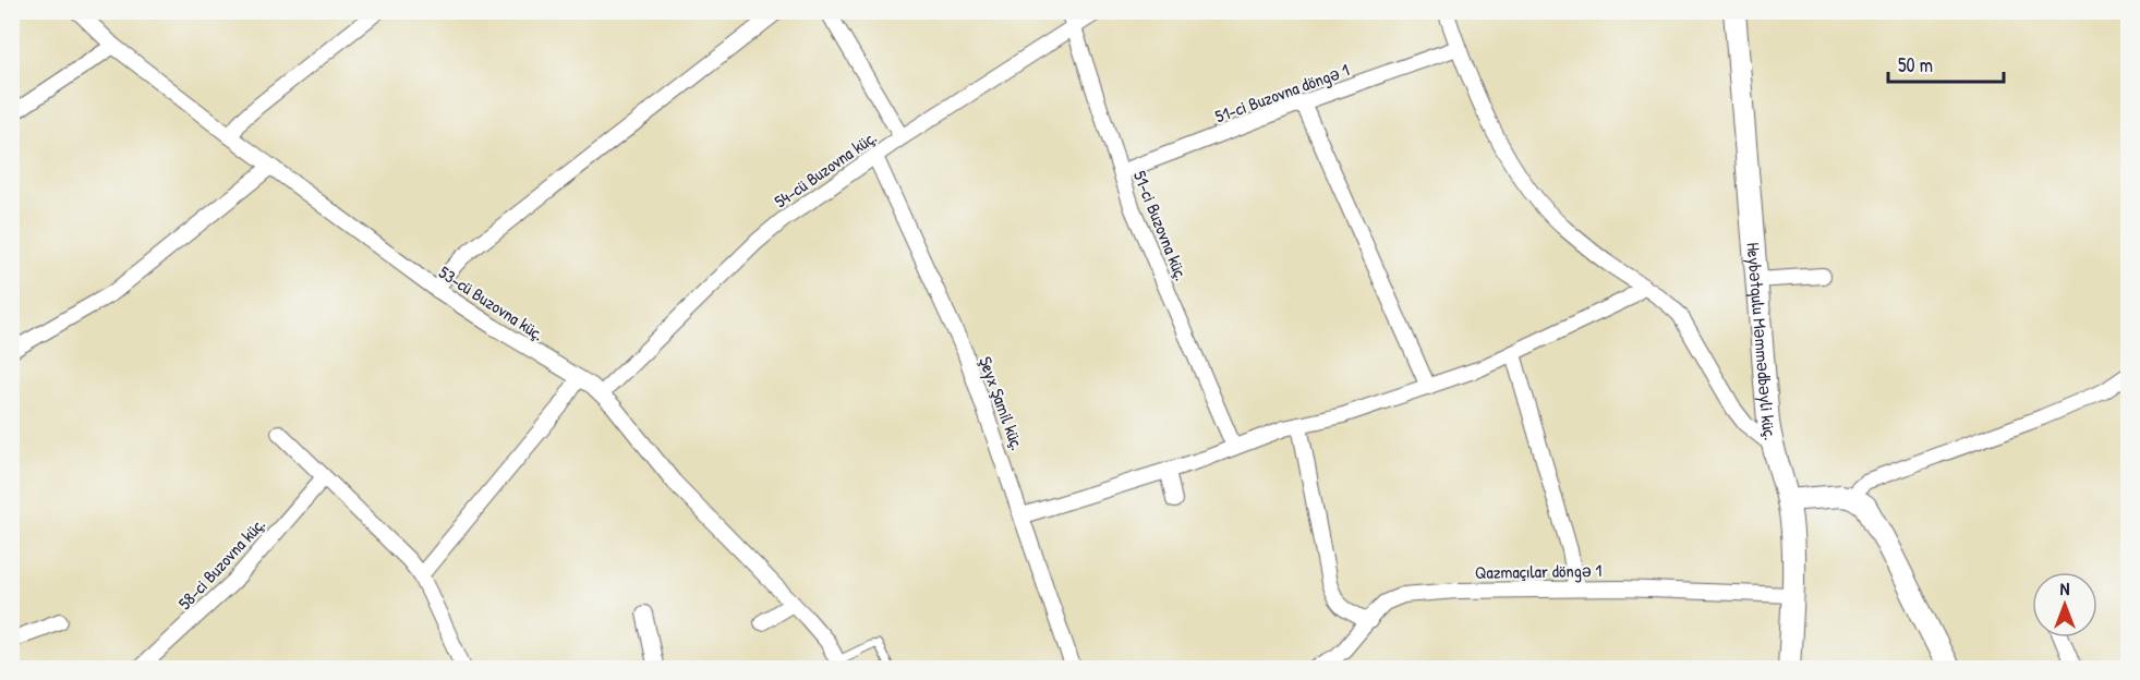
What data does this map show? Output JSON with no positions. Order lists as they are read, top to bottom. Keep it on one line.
{"streets":{"street":["51-ci Buzovna döngə 1","54-cü Buzovna küç.","51-ci Buzovna küç.","53-cü Buzovna küç.","Heybətqulu Məmmədbəyli küç.","Şeyx Şamil küç.","58-ci Buzovna küç.","Qazmaçılar döngə 1"]},"crossings":[["51-ci Buzovna döngə 1","51-ci Buzovna küç."],["54-cü Buzovna küç.","51-ci Buzovna küç."],["54-cü Buzovna küç.","53-cü Buzovna küç."],["54-cü Buzovna küç.","Şeyx Şamil küç."],["Heybətqulu Məmmədbəyli küç.","Qazmaçılar döngə 1"]],"scale_bar":"50 m","north":"top"}
